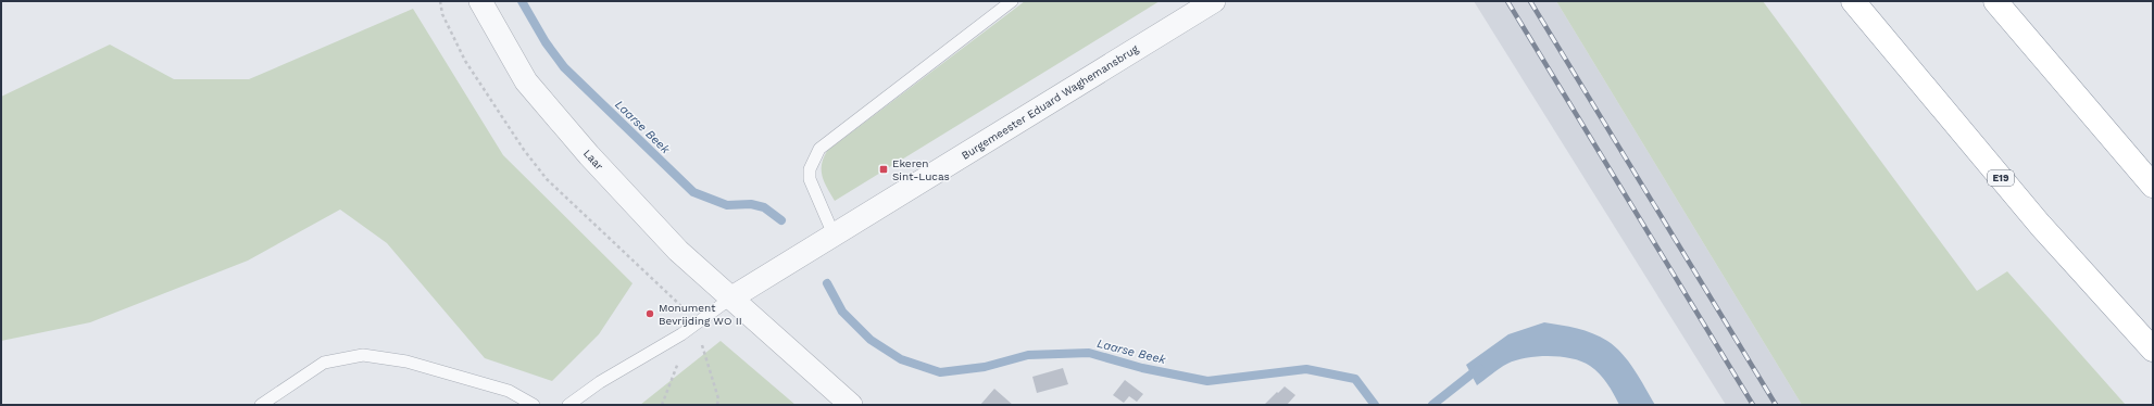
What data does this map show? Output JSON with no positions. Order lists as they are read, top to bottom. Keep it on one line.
{"streets":{"highway":["E19"],"street":["Burgemeester Eduard Waghemansbrug","Laar"]},"crossings":[["Burgemeester Eduard Waghemansbrug","Laar"]],"water":["Laarse Beek"],"places":{"transit":["Ekeren Sint-Lucas"],"other":["Monument Bevrijding WO II"]}}
